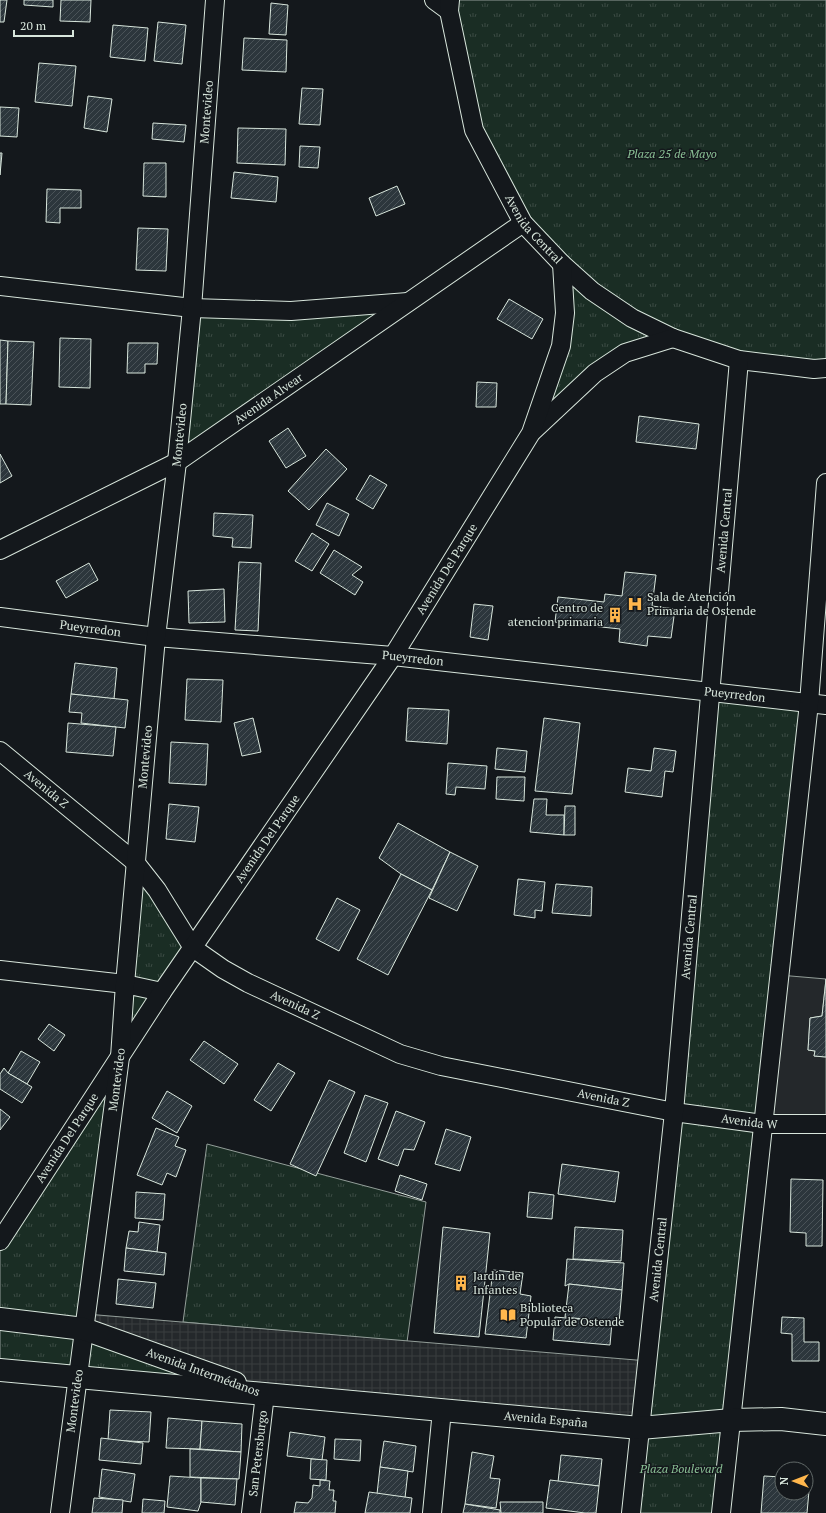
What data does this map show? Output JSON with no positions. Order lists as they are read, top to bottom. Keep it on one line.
{"streets":{"main road":["Avenida Intermédanos","Avenida España"],"street":["Montevideo","Avenida Central","Avenida Alvear","Avenida Del Parque","Pueyrredon","Avenida Z","Avenida W","San Petersburgo"]},"crossings":[["Montevideo","Avenida Alvear"],["Montevideo","Avenida Del Parque"],["Montevideo","Pueyrredon"],["Montevideo","Avenida Z"],["Montevideo","Avenida Intermédanos"],["Avenida Central","Avenida Alvear"],["Avenida Central","Avenida Del Parque"],["Avenida Central","Pueyrredon"],["Avenida Central","Avenida Z"],["Avenida Central","Avenida W"],["Avenida Central","Avenida España"],["Avenida Del Parque","Pueyrredon"],["Avenida Del Parque","Avenida Z"],["Avenida Z","Avenida W"],["Avenida Intermédanos","Avenida España"],["Avenida Intermédanos","San Petersburgo"],["Avenida España","San Petersburgo"]],"parks":["Plaza 25 de Mayo","Plaza Boulevard"],"places":{"hospital":["Sala de Atención Primaria de Ostende"],"building":["Centro de atencion primaria","Jardín de Infantes"],"library":["Biblioteca Popular de Ostende"]},"scale_bar":"20 m","north":"left"}
